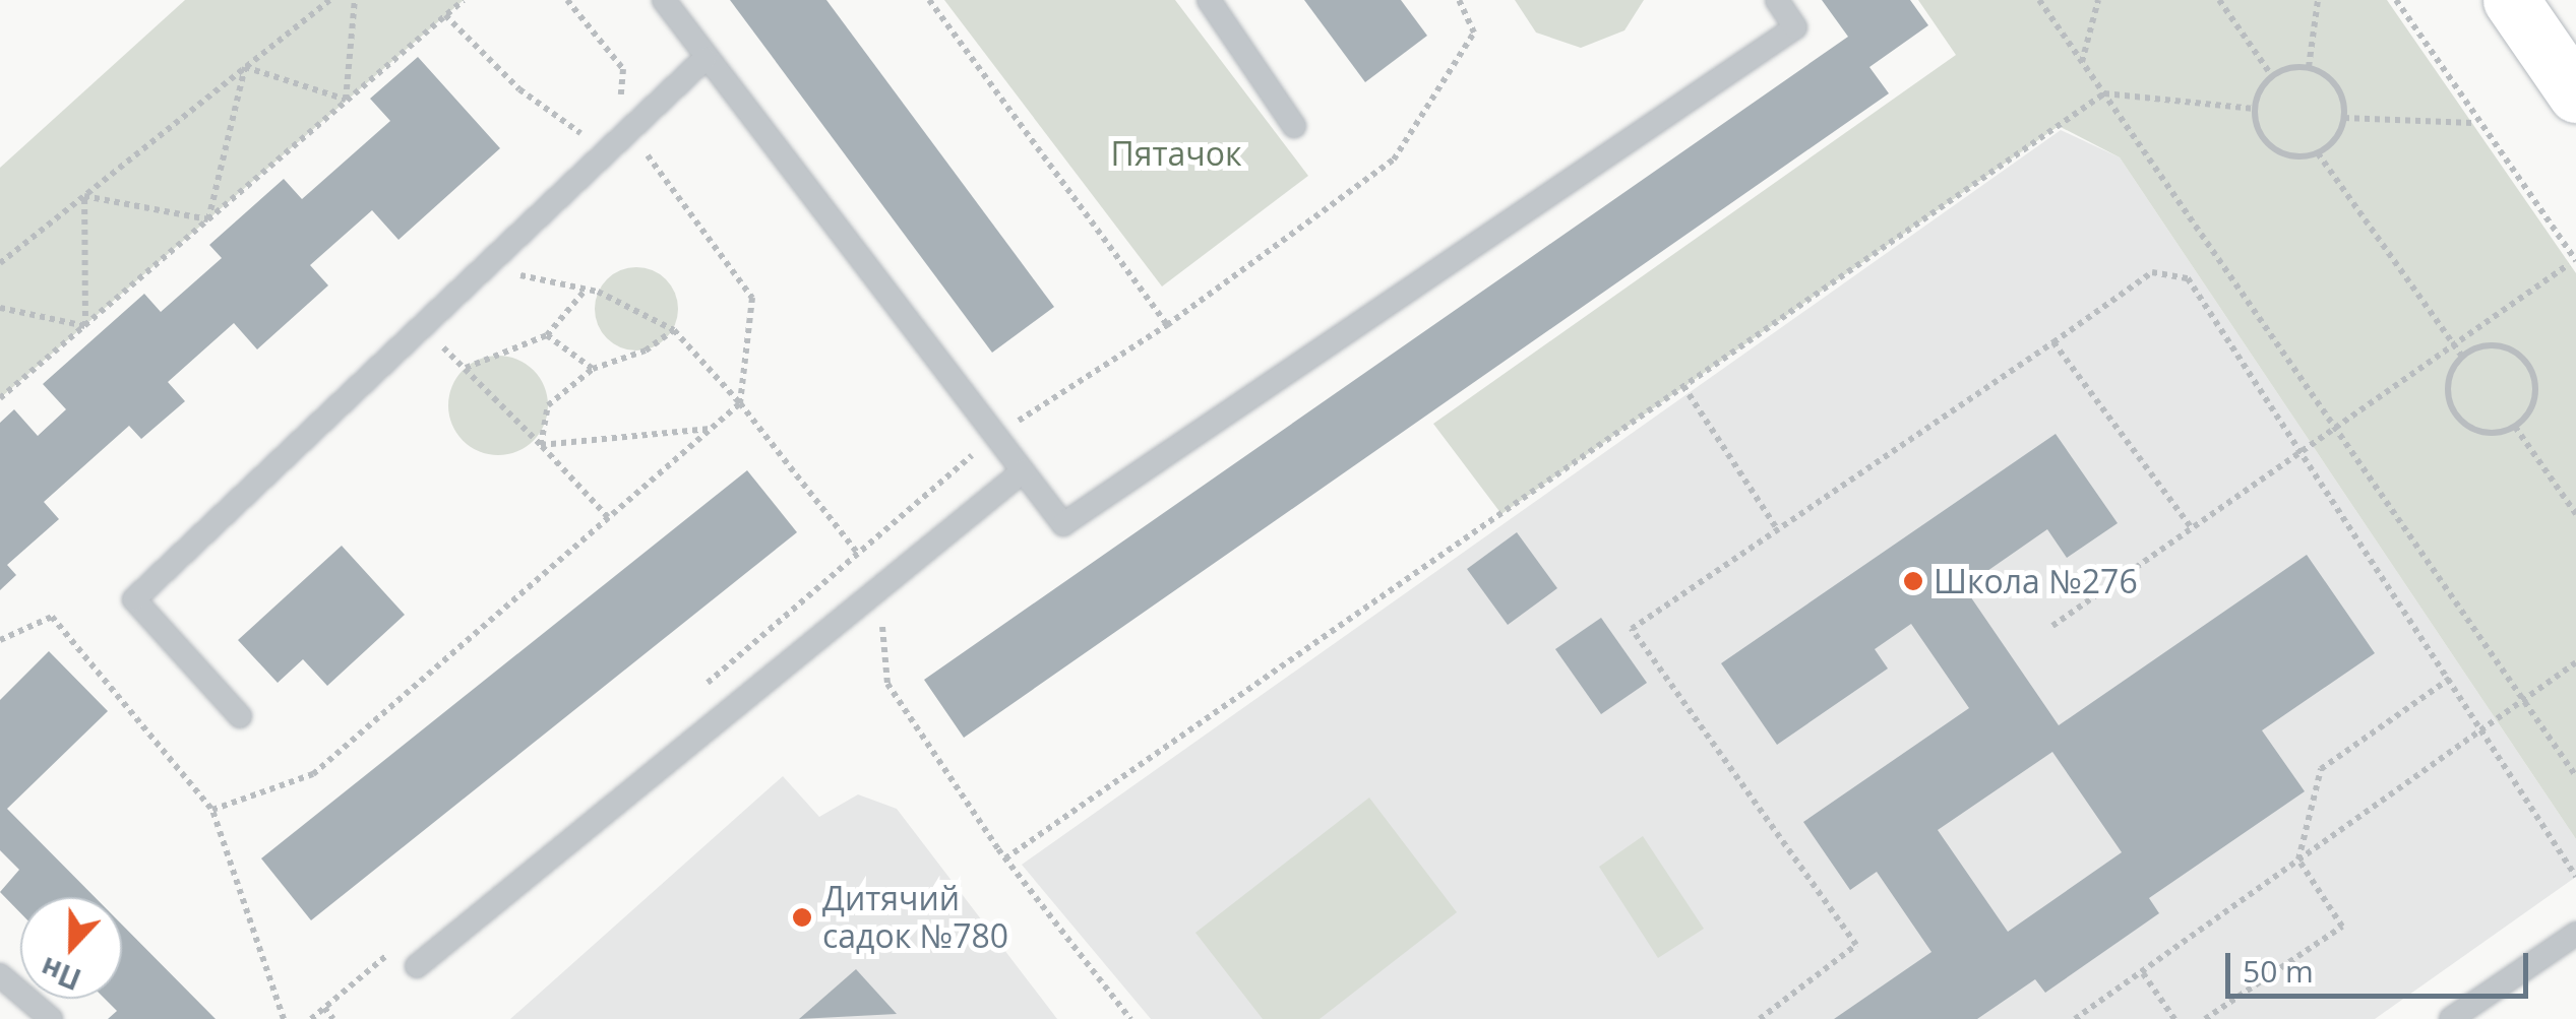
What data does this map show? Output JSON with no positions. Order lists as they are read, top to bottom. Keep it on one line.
{"parks":["Пятачок"],"places":["Школа №276","Дитячий садок №780"],"scale_bar":"50 m","north":"bottom"}
